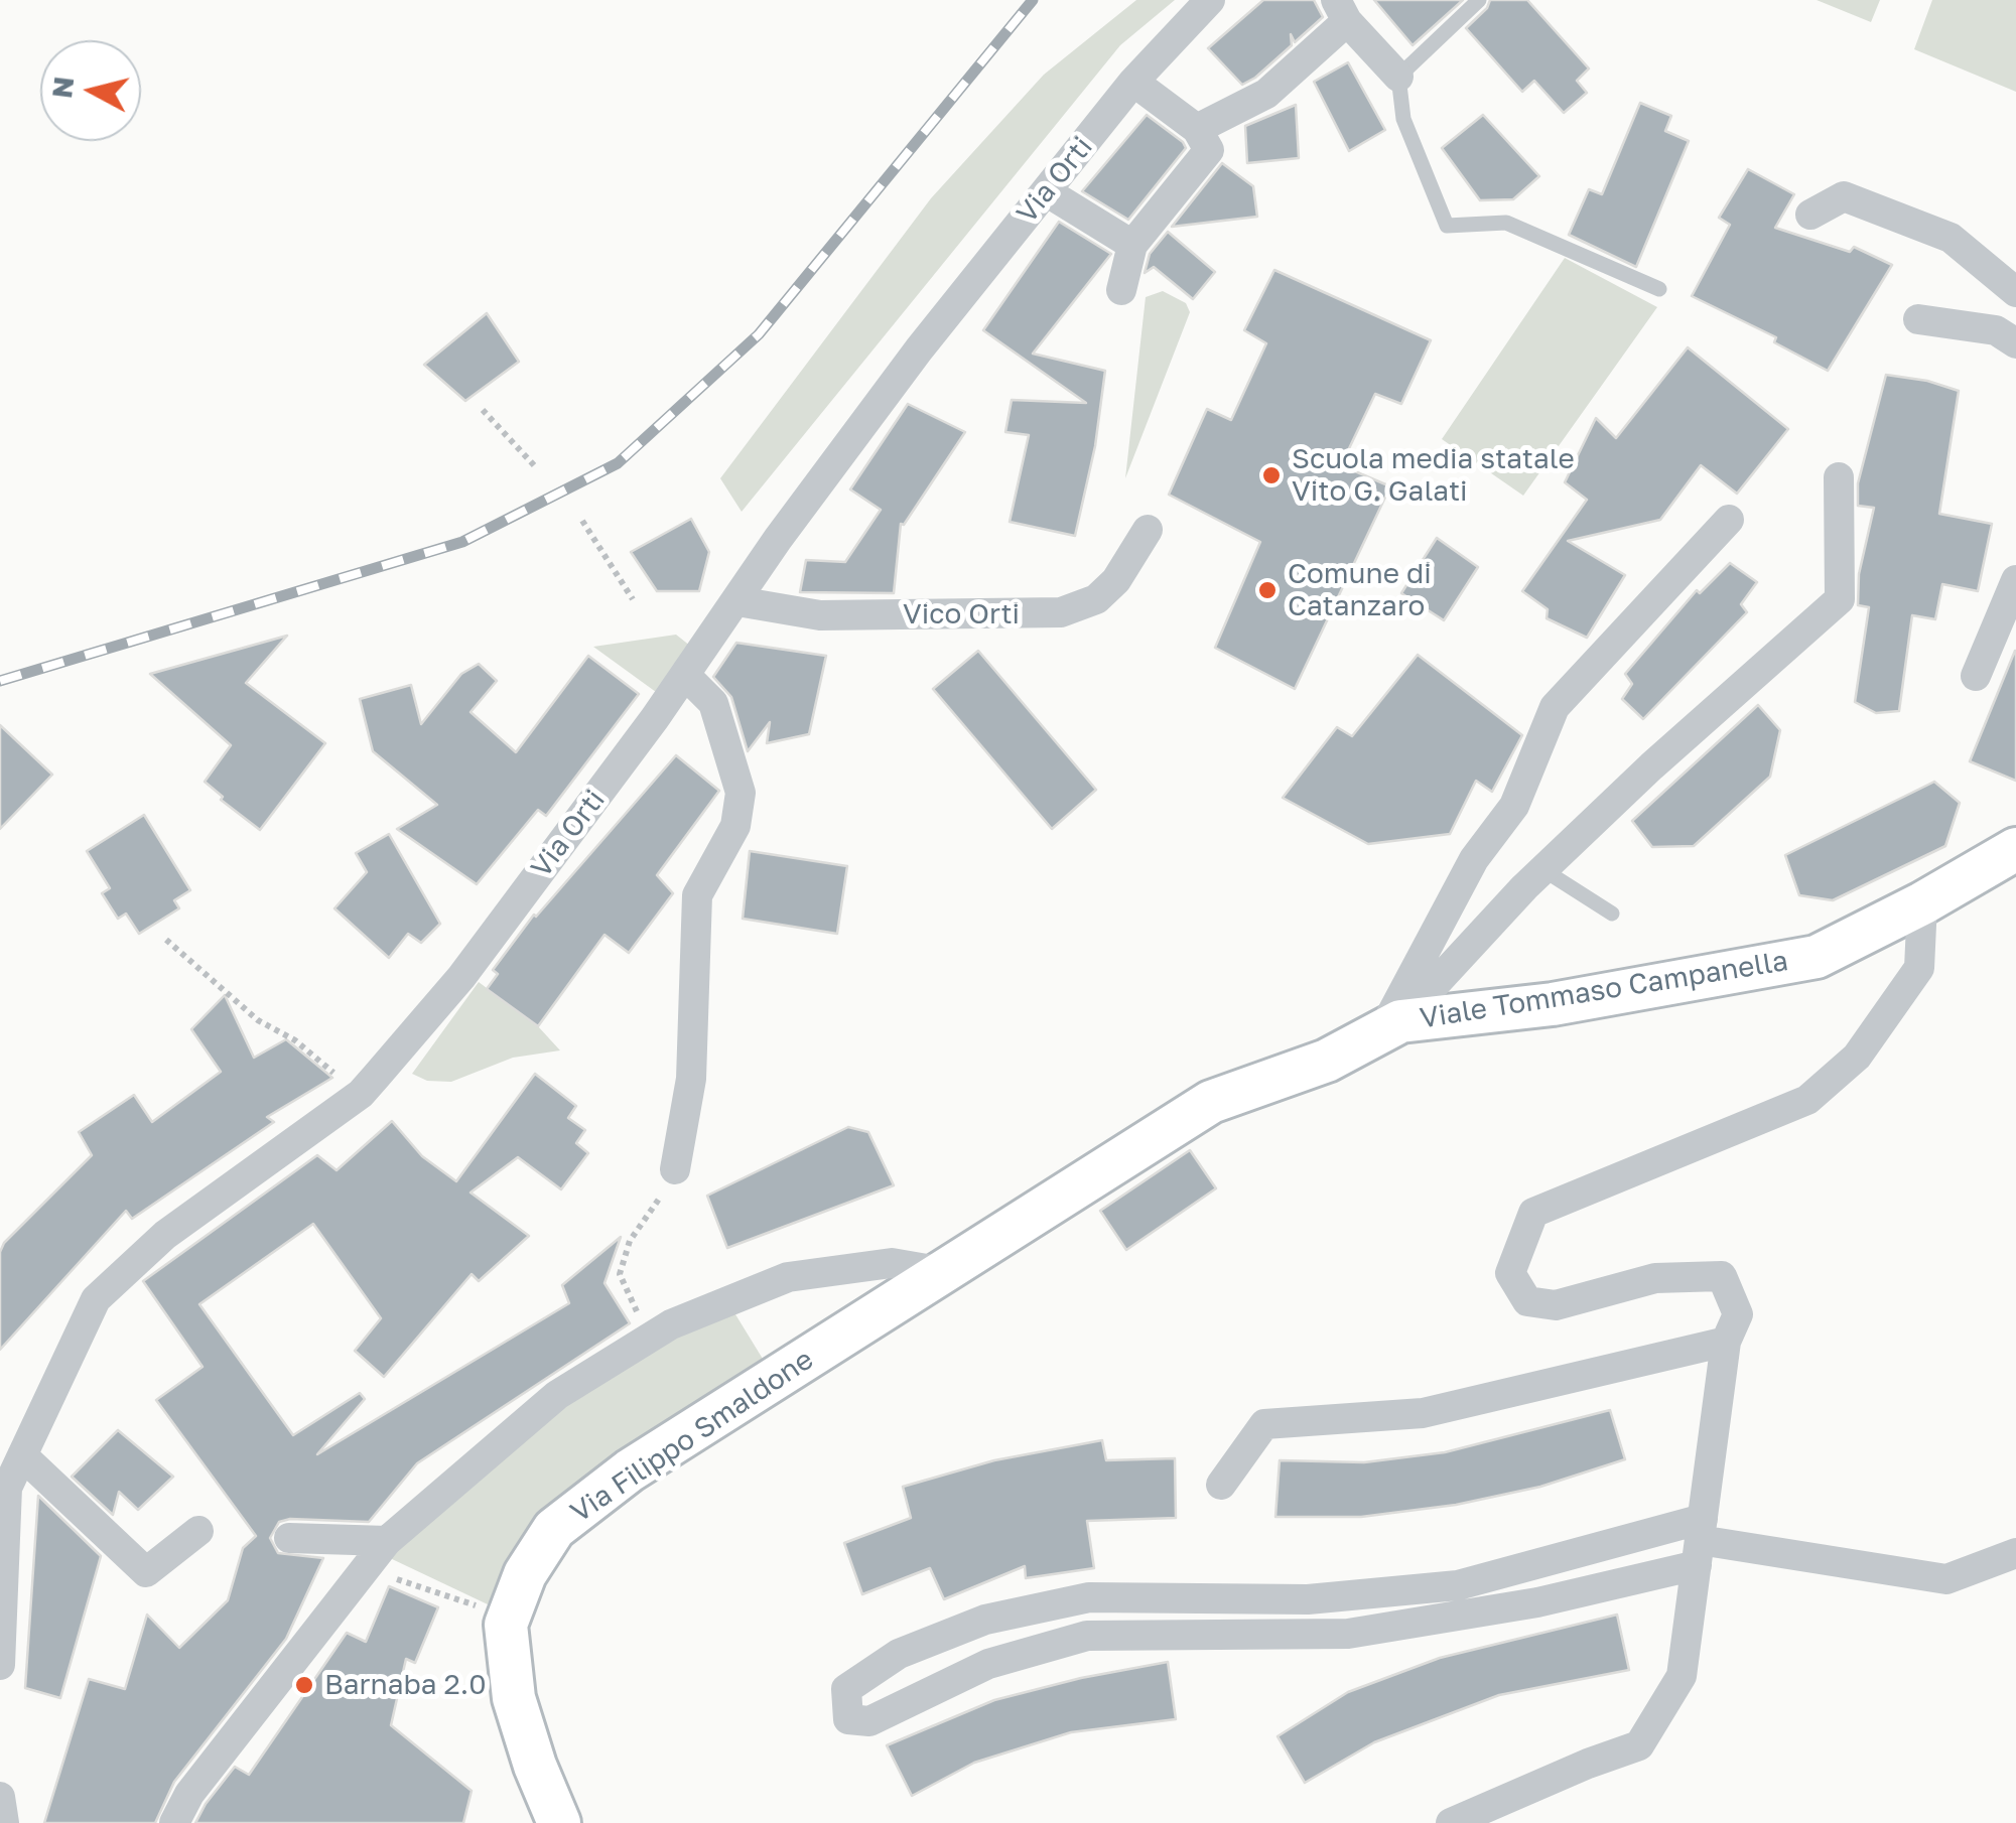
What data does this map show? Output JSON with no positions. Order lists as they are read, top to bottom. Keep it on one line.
{"streets":{"street":["Via Orti","Vico Orti","Viale Tommaso Campanella","Via Filippo Smaldone"]},"crossings":[["Via Orti","Vico Orti"],["Viale Tommaso Campanella","Via Filippo Smaldone"]],"places":["Scuola media statale Vito G. Galati","Comune di Catanzaro","Barnaba 2.0"],"north":"left"}
